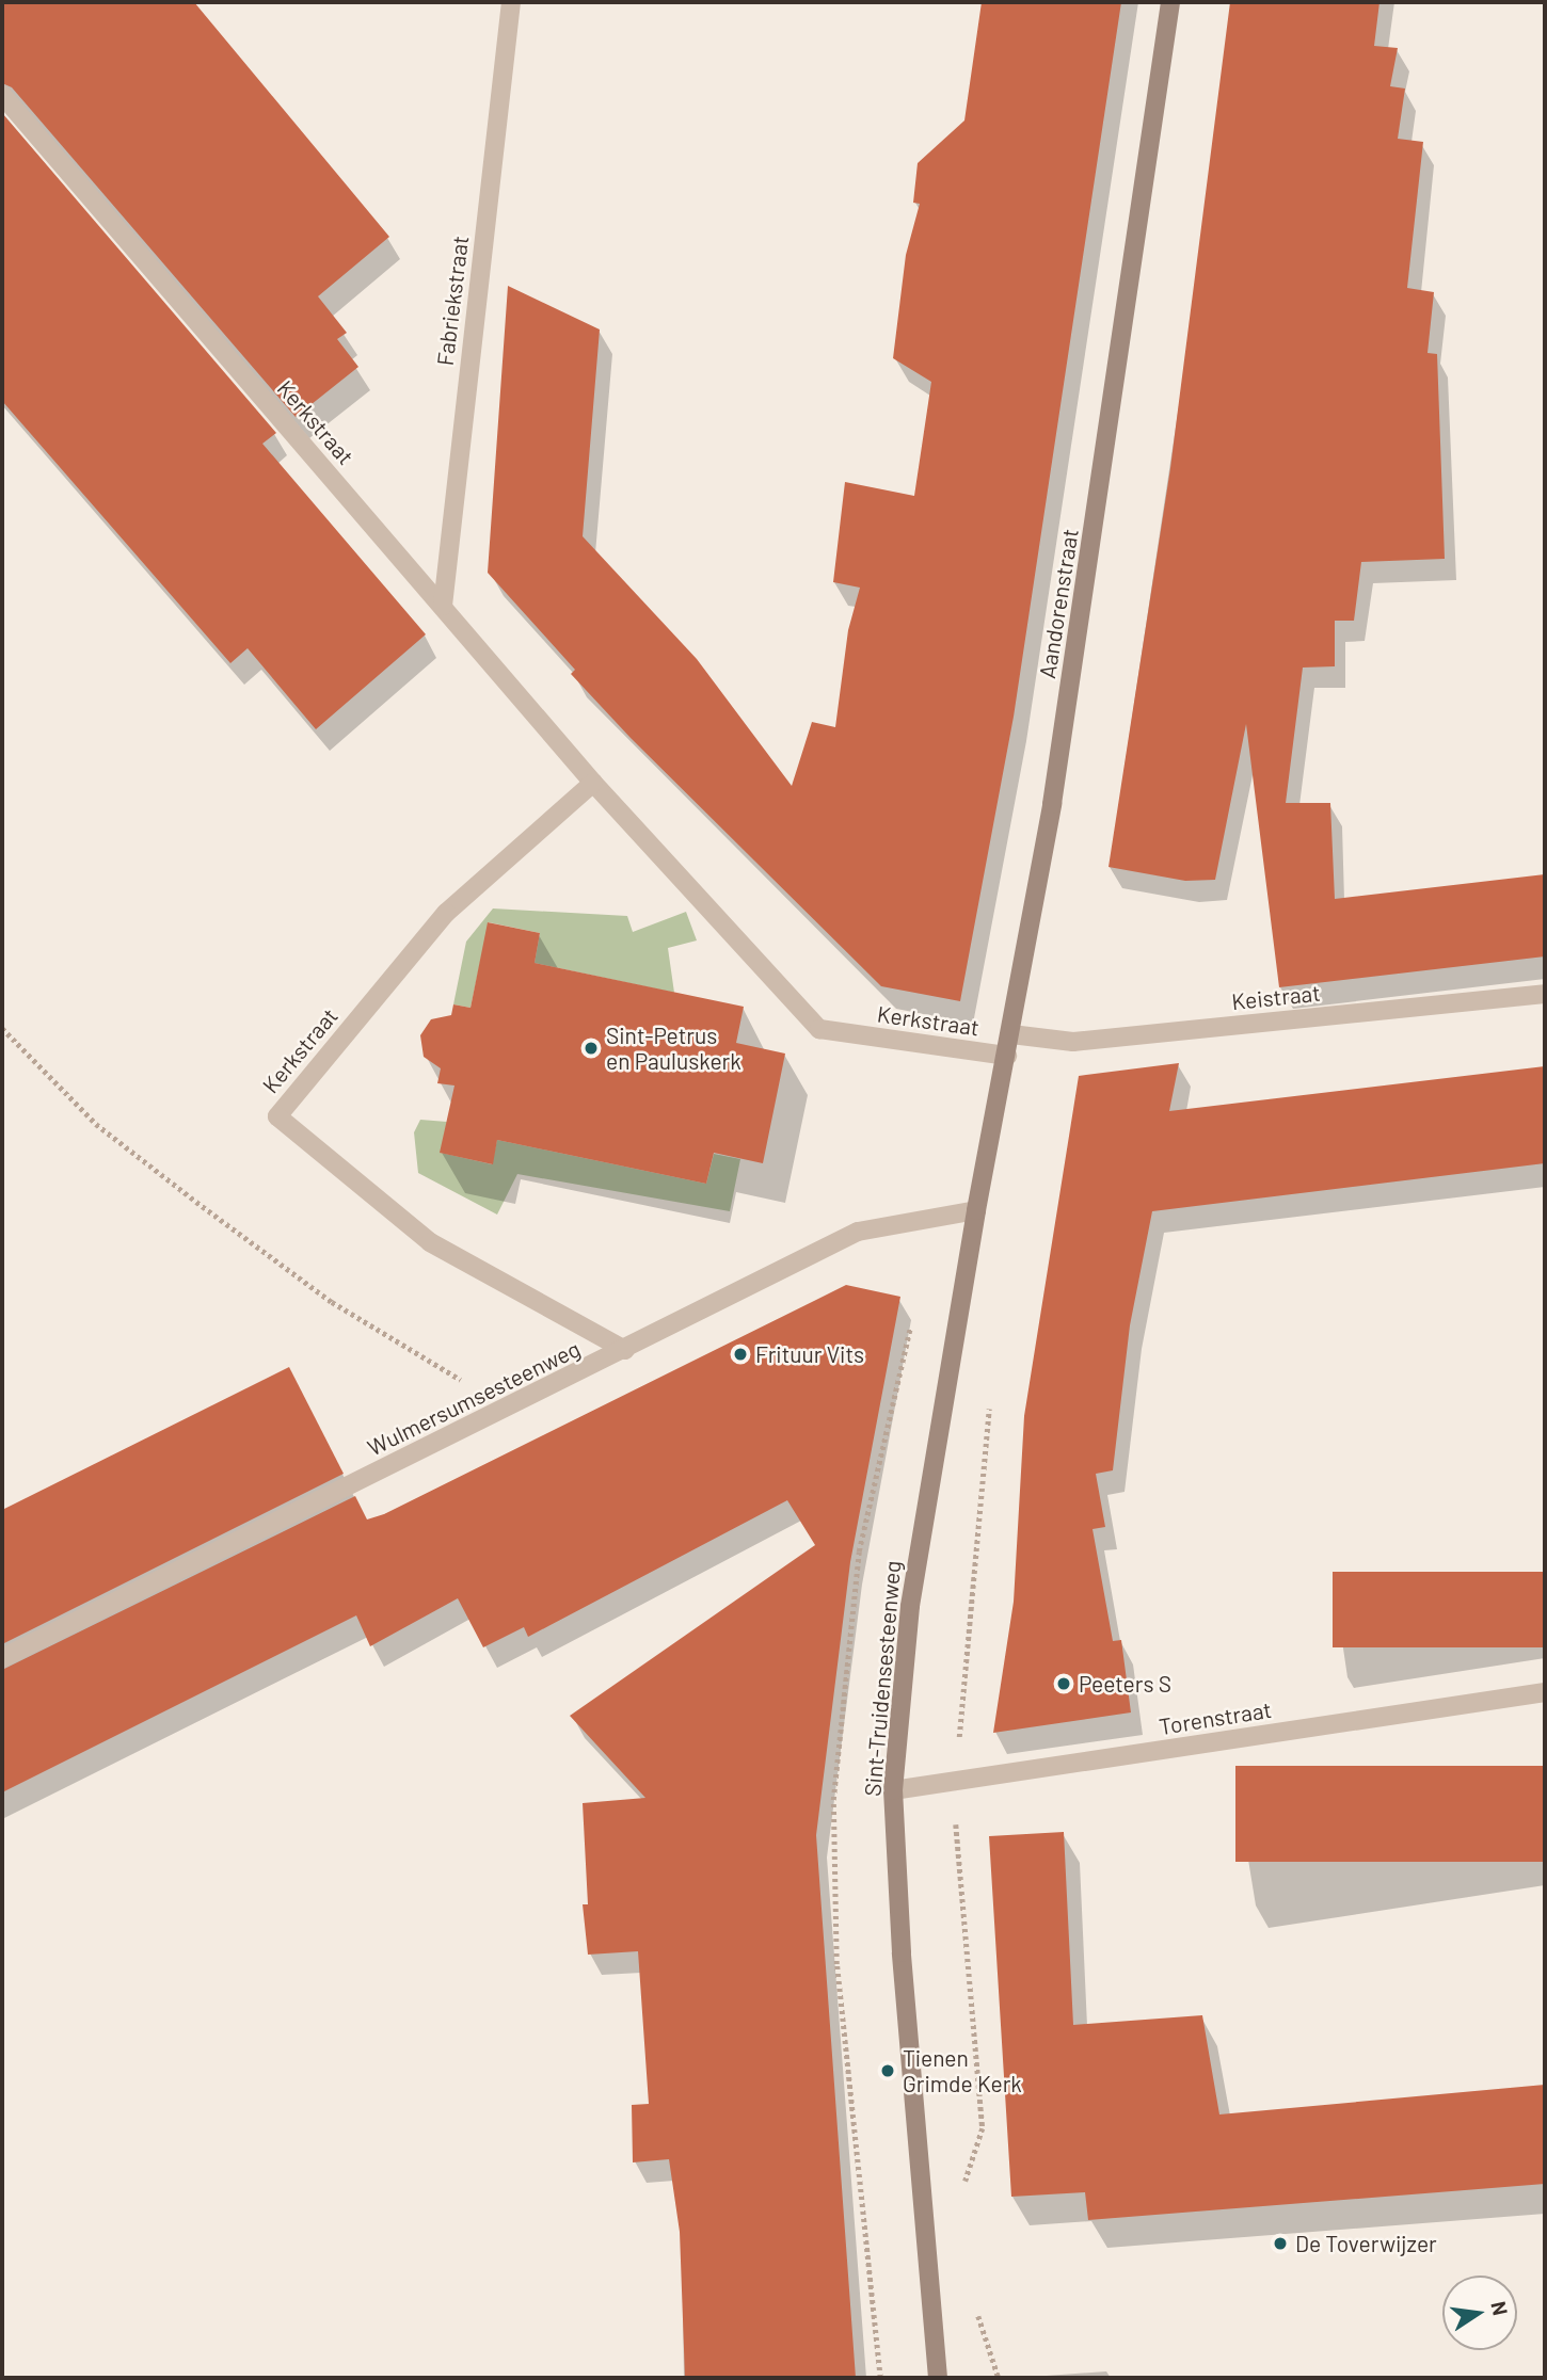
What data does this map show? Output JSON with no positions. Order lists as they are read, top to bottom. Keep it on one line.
{"streets":{"main road":["Aandorenstraat","Sint-Truidensesteenweg"],"street":["Fabriekstraat","Kerkstraat","Keistraat","Wulmersumsesteenweg","Torenstraat"]},"crossings":[["Fabriekstraat","Kerkstraat"],["Kerkstraat","Aandorenstraat"],["Kerkstraat","Wulmersumsesteenweg"],["Aandorenstraat","Keistraat"],["Aandorenstraat","Wulmersumsesteenweg"],["Aandorenstraat","Sint-Truidensesteenweg"],["Wulmersumsesteenweg","Sint-Truidensesteenweg"],["Sint-Truidensesteenweg","Torenstraat"]],"places":["Sint-Petrus en Pauluskerk","Frituur Vits","Peeters S","Tienen Grimde Kerk","De Toverwijzer"],"north":"right"}
